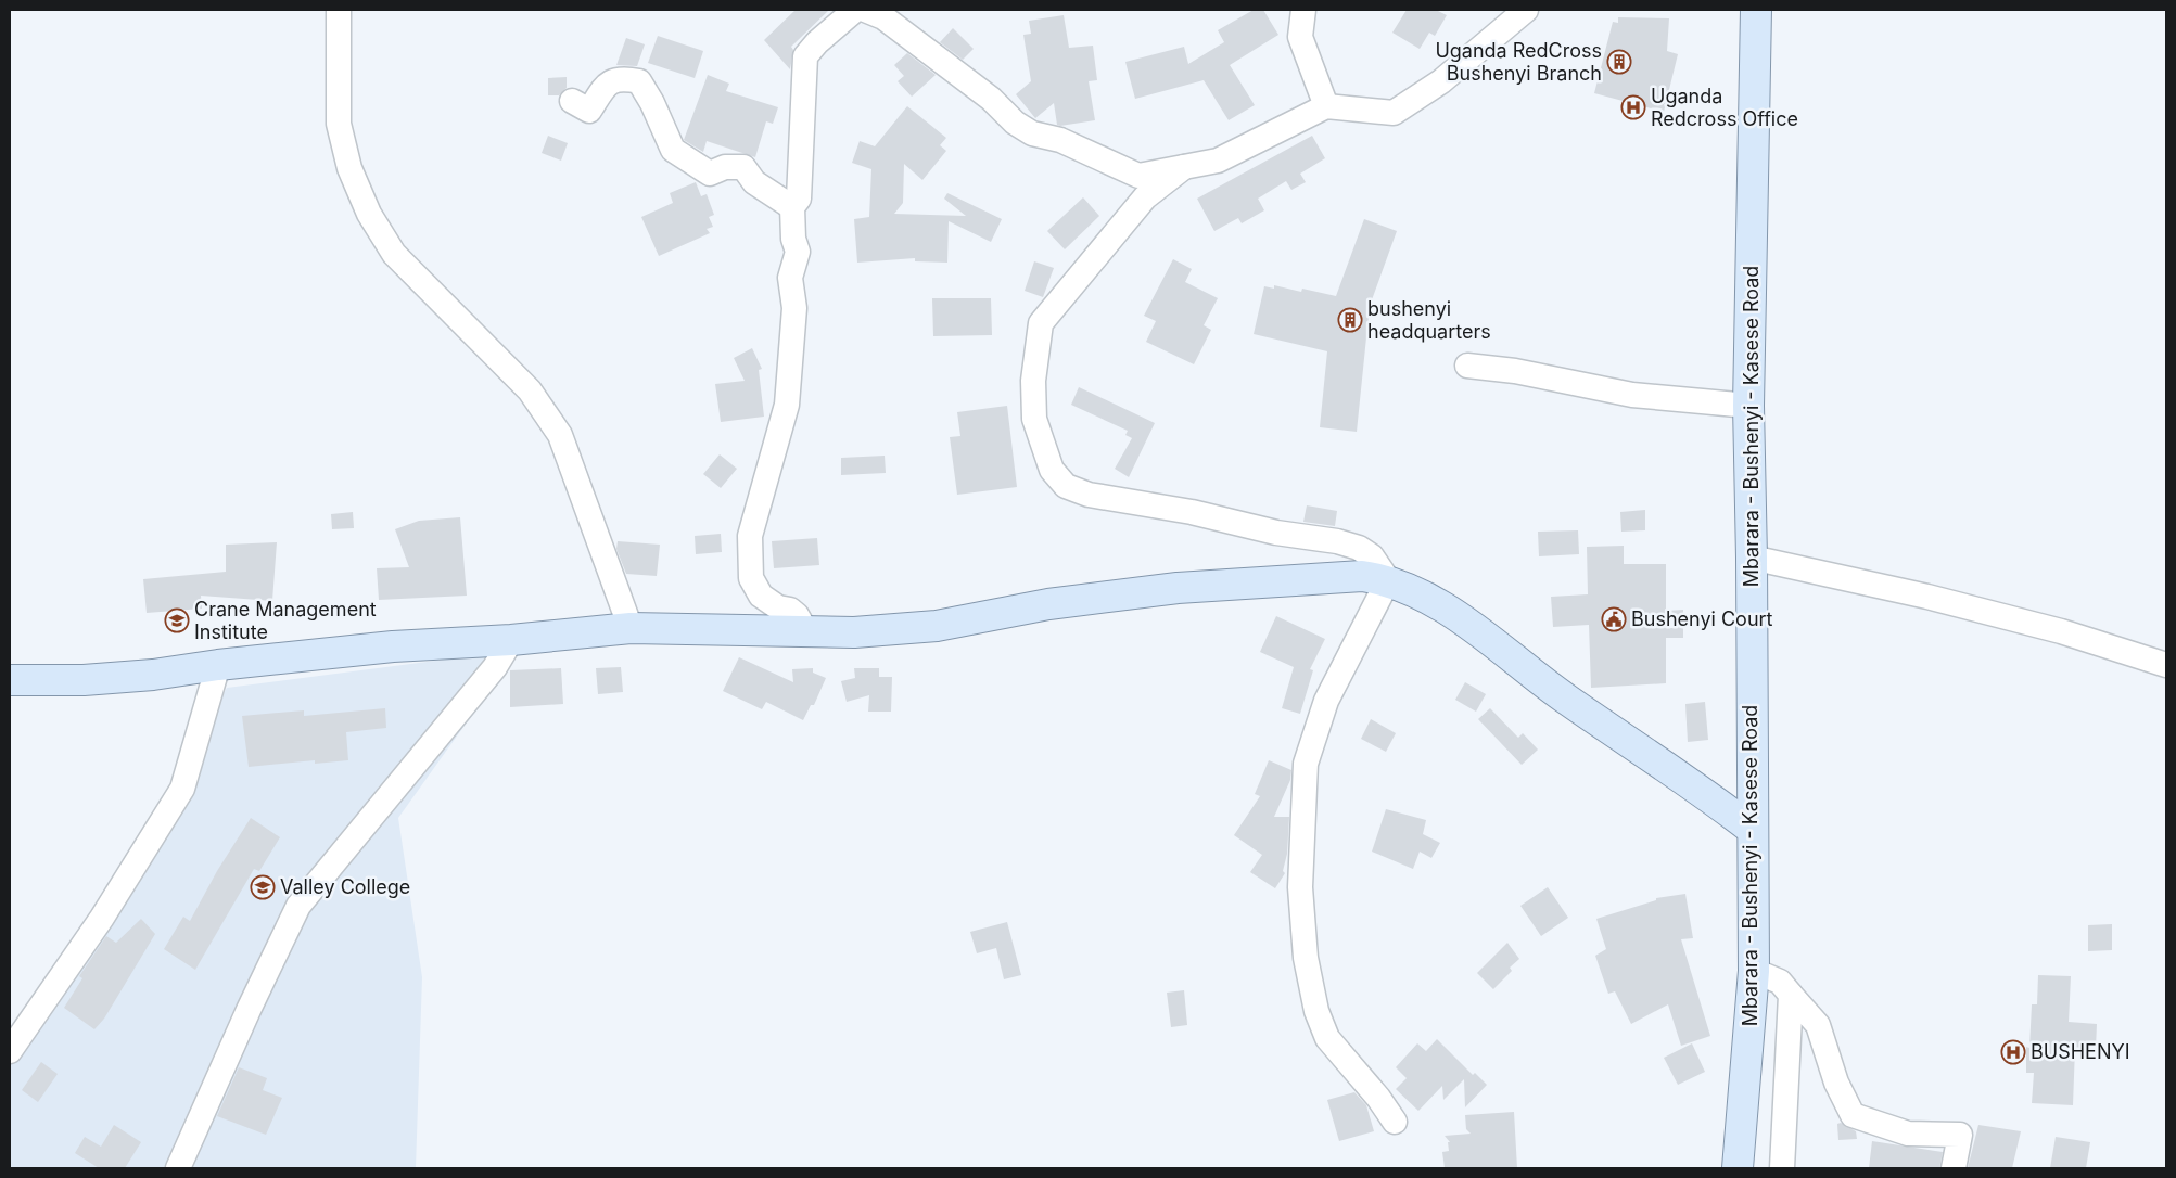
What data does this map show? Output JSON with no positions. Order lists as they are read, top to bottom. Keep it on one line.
{"streets":{"main road":["Mbarara - Bushenyi - Kasese Road"]},"places":{"building":["Uganda RedCross Bushenyi Branch","bushenyi headquarters"],"hospital":["Uganda Redcross Office","BUSHENYI"],"public building":["Bushenyi Court"],"school or university":["Crane Management Institute","Valley College"]}}
